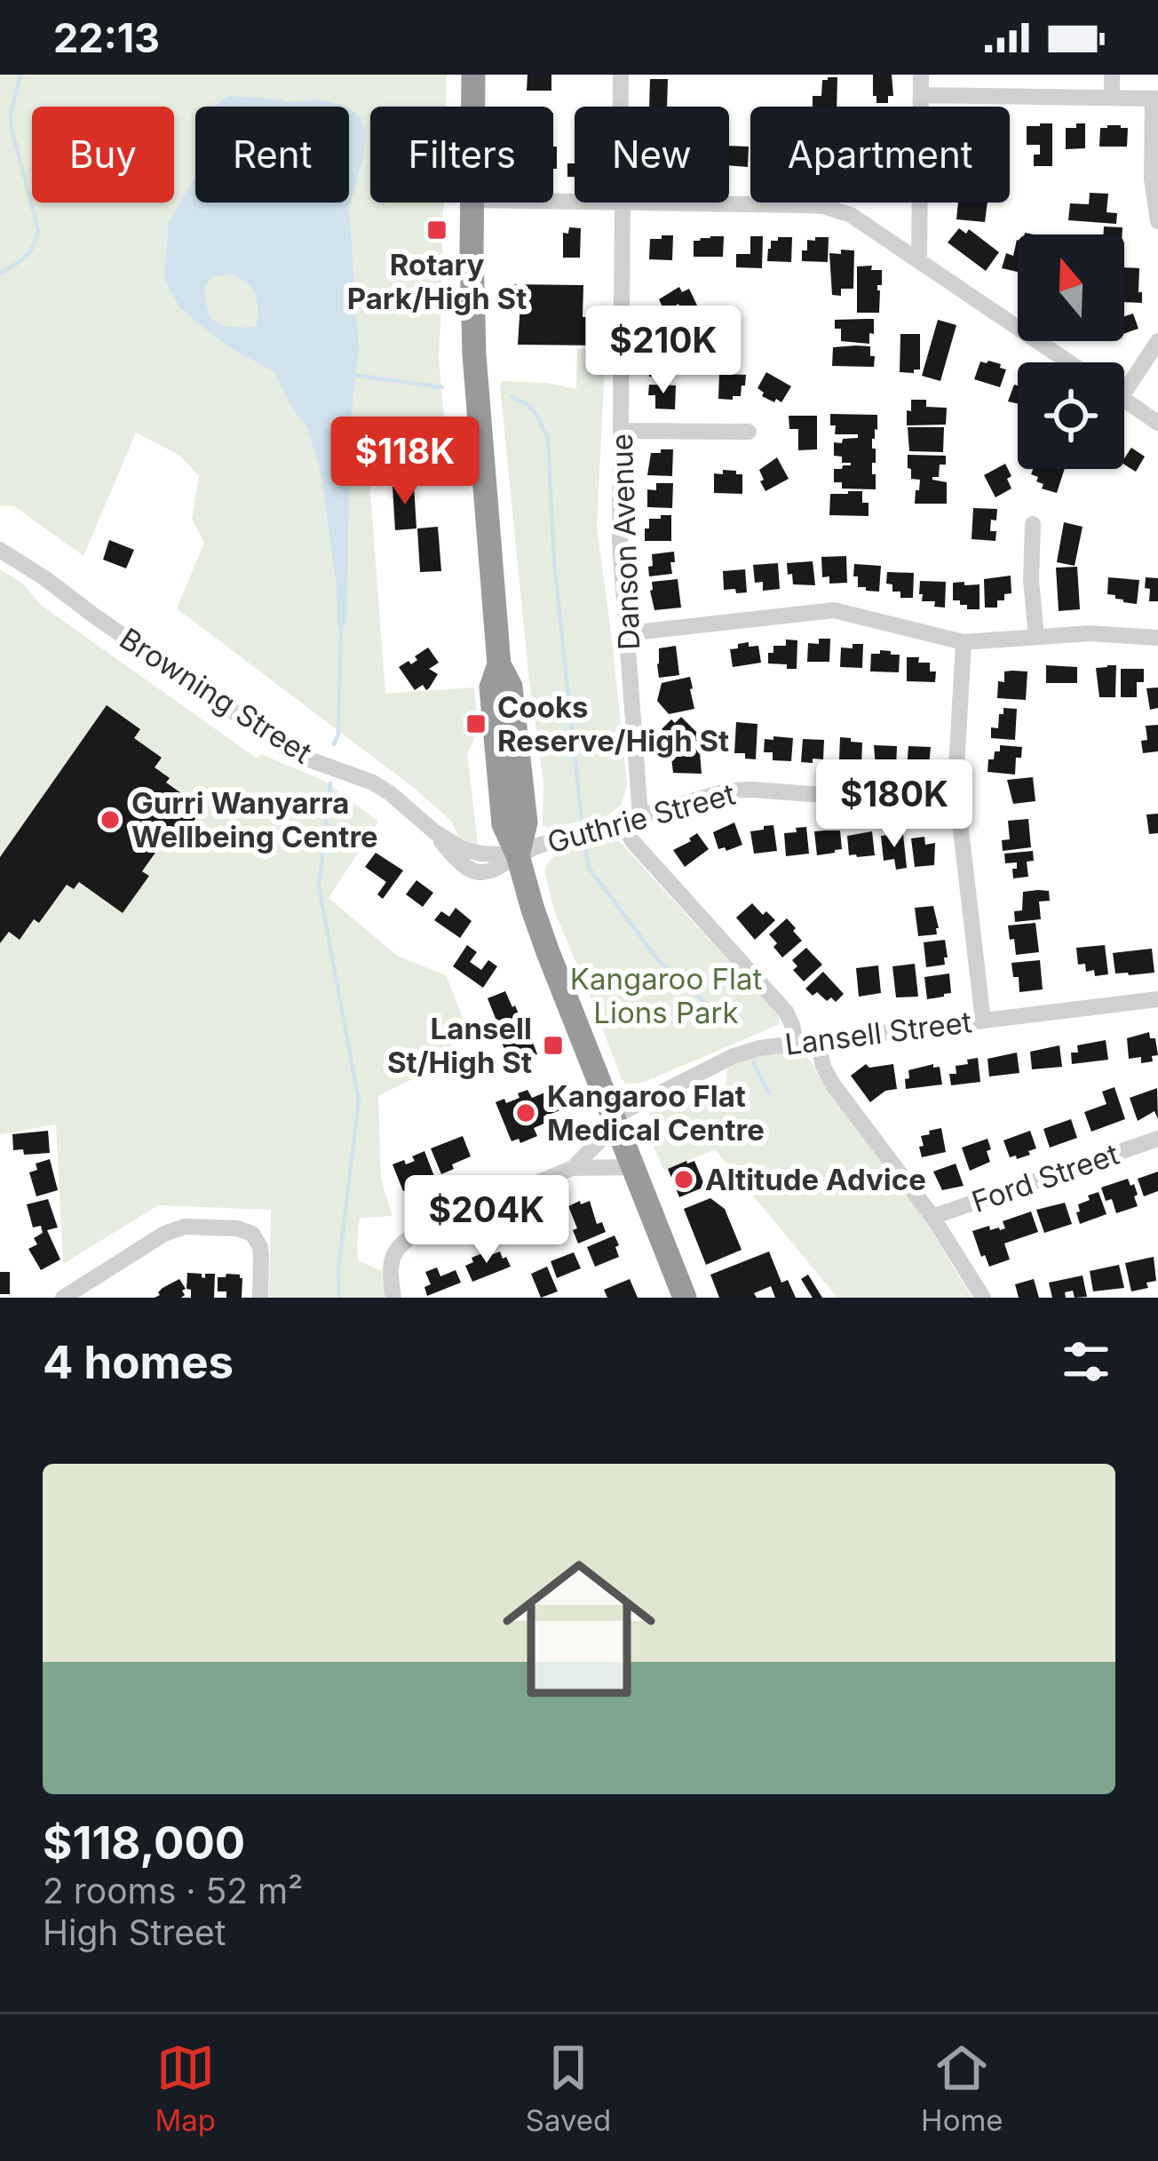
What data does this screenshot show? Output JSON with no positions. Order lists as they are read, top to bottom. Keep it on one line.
{"streets":{"street":["Danson Avenue","Browning Street","Guthrie Street","Lansell Street","Ford Street"]},"crossings":[["Danson Avenue","Guthrie Street"],["Browning Street","Guthrie Street"]],"parks":["Kangaroo Flat Lions Park"],"places":{"transit":["Rotary Park/High St","Cooks Reserve/High St","Lansell St/High St"],"other":["Gurri Wanyarra Wellbeing Centre","Kangaroo Flat Medical Centre","Altitude Advice"]},"north":"top","page":{"status":"22:13","chip":["Buy","Rent","Filters","New","Apartment"],"price":["$210K","$118K","$180K","$204K"],"heading":"4 homes","list":[{"name":"$118,000","note":"2 rooms · 52 m² · High Street"}],"tabs":["Map","Saved","Home"]}}
